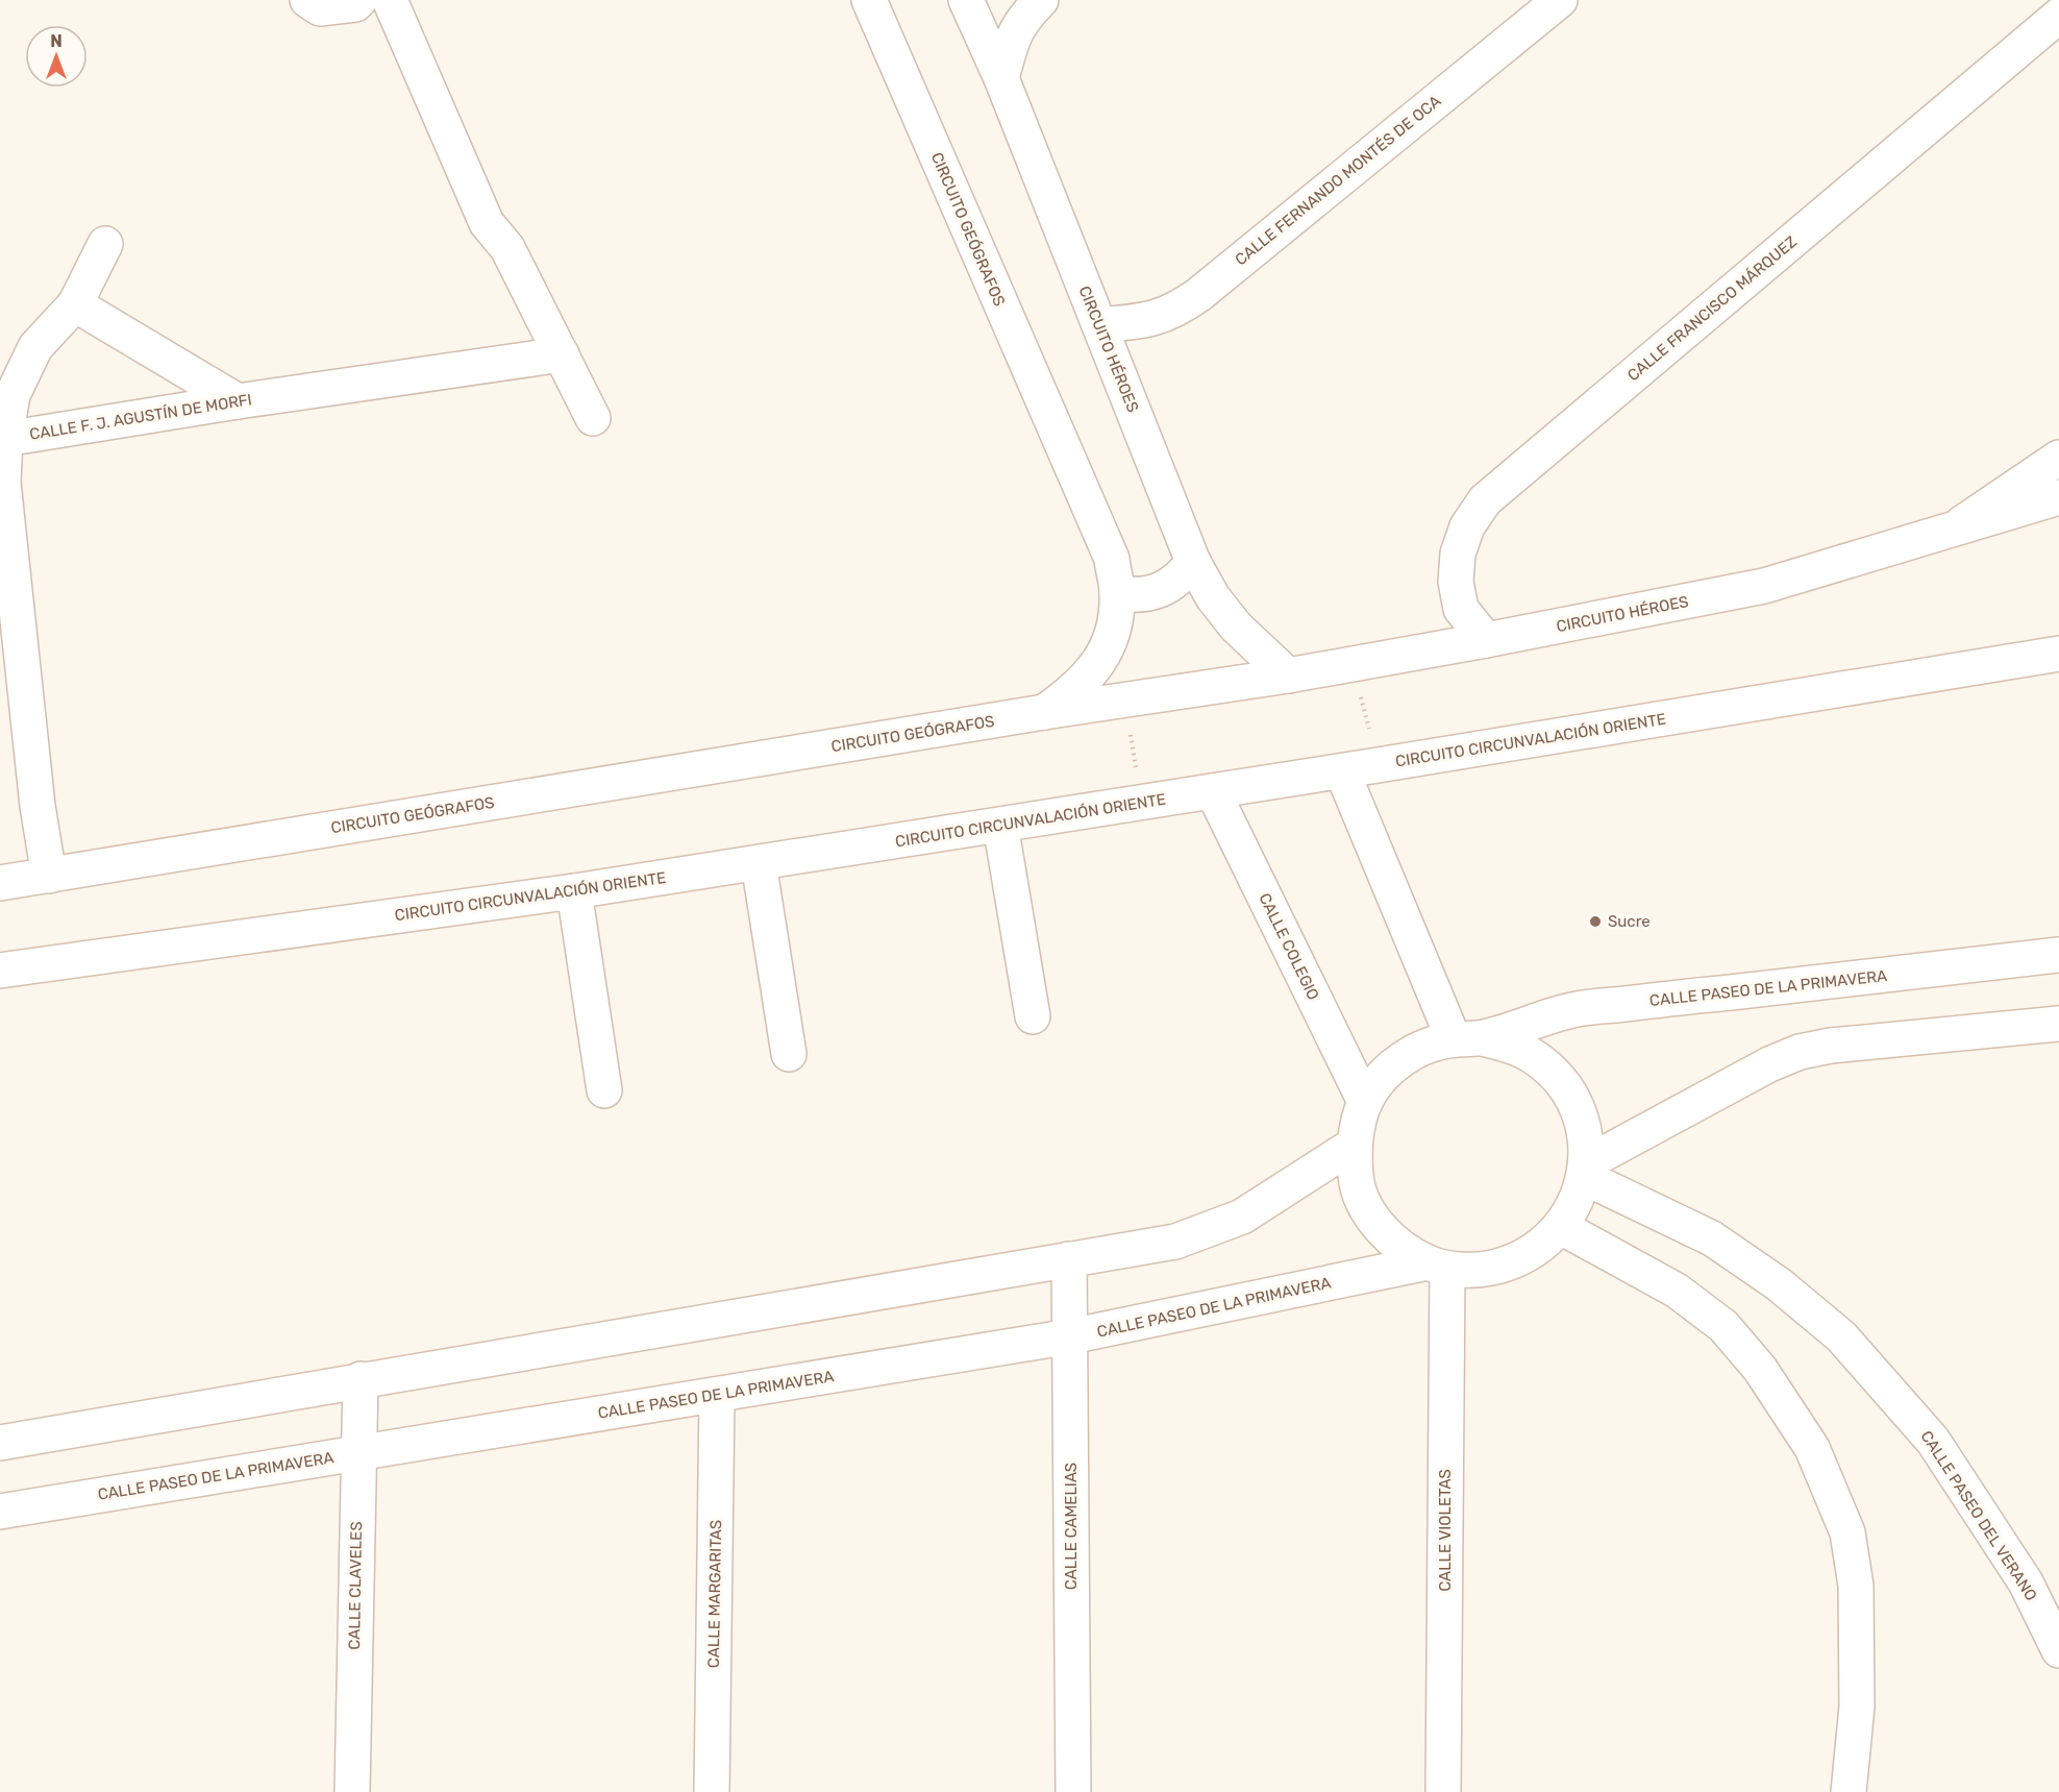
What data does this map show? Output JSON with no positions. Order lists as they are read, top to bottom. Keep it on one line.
{"streets":{"street":["CALLE FERNANDO MONTÉS DE OCA","CIRCUITO GEÓGRAFOS","CALLE FRANCISCO MÁRQUEZ","CIRCUITO HÉROES","CALLE F. J. AGUSTÍN DE MORFI","CIRCUITO CIRCUNVALACIÓN ORIENTE","CALLE COLEGIO","CALLE PASEO DE LA PRIMAVERA","CALLE PASEO DEL VERANO","CALLE CAMELIAS","CALLE VIOLETAS","CALLE CLAVELES","CALLE MARGARITAS"]},"crossings":[["CALLE FERNANDO MONTÉS DE OCA","CIRCUITO HÉROES"],["CIRCUITO GEÓGRAFOS","CIRCUITO HÉROES"],["CALLE FRANCISCO MÁRQUEZ","CIRCUITO HÉROES"],["CIRCUITO CIRCUNVALACIÓN ORIENTE","CALLE COLEGIO"],["CALLE COLEGIO","CALLE PASEO DE LA PRIMAVERA"],["CALLE PASEO DE LA PRIMAVERA","CALLE CAMELIAS"],["CALLE PASEO DE LA PRIMAVERA","CALLE VIOLETAS"],["CALLE PASEO DE LA PRIMAVERA","CALLE CLAVELES"],["CALLE PASEO DE LA PRIMAVERA","CALLE MARGARITAS"]],"places":["Sucre"],"north":"top"}
